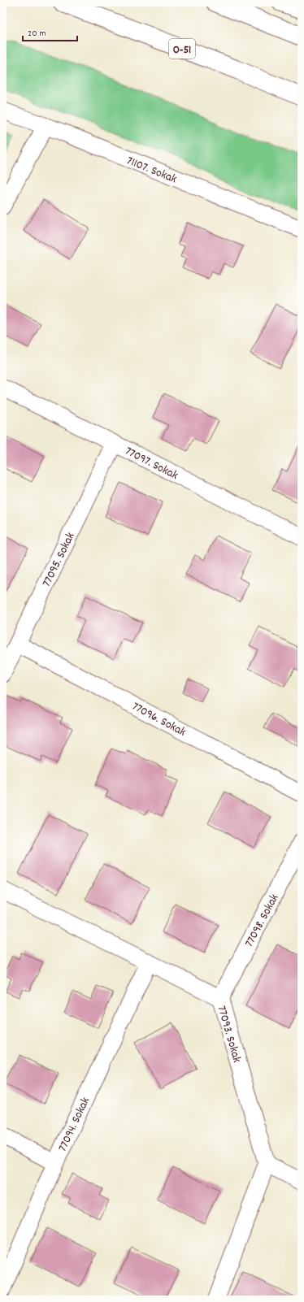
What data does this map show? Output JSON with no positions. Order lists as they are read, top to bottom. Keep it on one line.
{"streets":{"highway":["O-51"],"street":["71107. Sokak","77097. Sokak","77095. Sokak","77096. Sokak","77098. Sokak","77093. Sokak","77094. Sokak"]},"crossings":[["77097. Sokak","77095. Sokak"],["77095. Sokak","77096. Sokak"],["77098. Sokak","77093. Sokak"],["77093. Sokak","77094. Sokak"]],"scale_bar":"20 m"}
